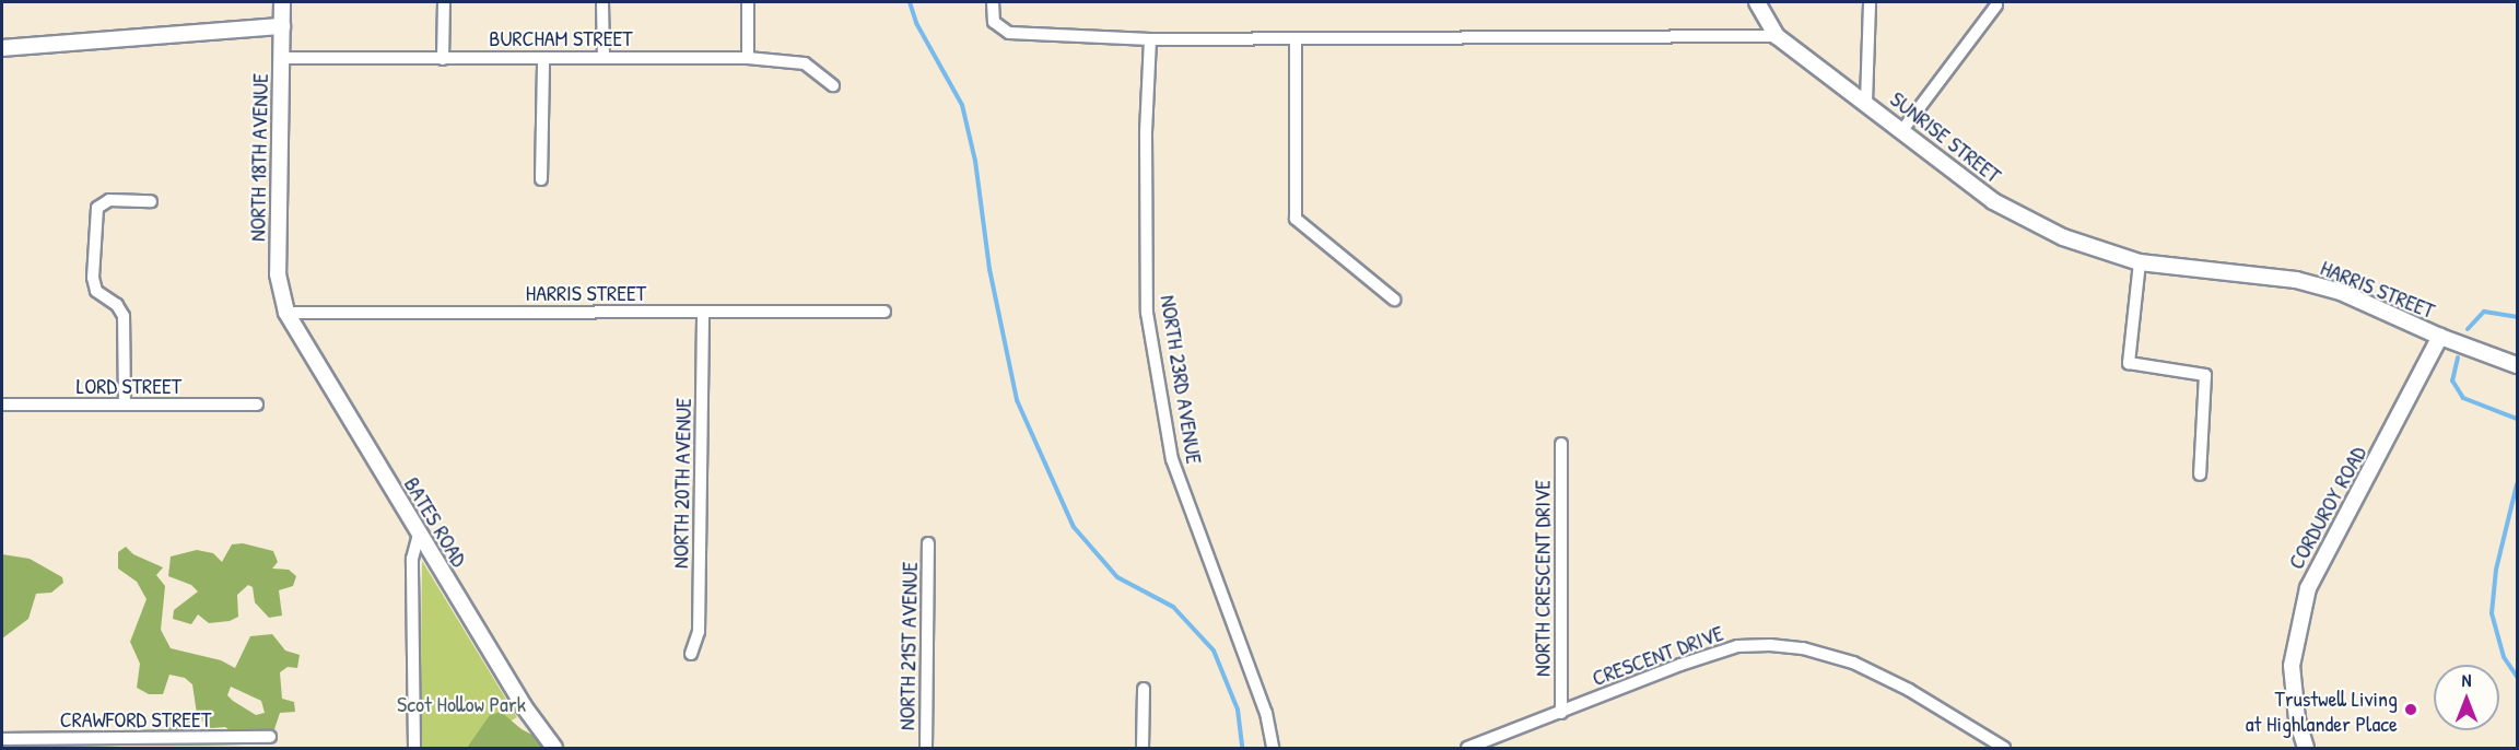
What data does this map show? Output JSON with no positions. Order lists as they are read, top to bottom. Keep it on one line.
{"streets":{"street":["BURCHAM STREET","SUNRISE STREET","NORTH 18TH AVENUE","HARRIS STREET","NORTH 23RD AVENUE","LORD STREET","NORTH 20TH AVENUE","CORDUROY ROAD","BATES ROAD","NORTH CRESCENT DRIVE","NORTH 21ST AVENUE","CRESCENT DRIVE","CRAWFORD STREET"]},"crossings":[["BURCHAM STREET","NORTH 18TH AVENUE"],["SUNRISE STREET","HARRIS STREET"],["NORTH 18TH AVENUE","HARRIS STREET"],["NORTH 18TH AVENUE","BATES ROAD"],["HARRIS STREET","NORTH 20TH AVENUE"],["HARRIS STREET","CORDUROY ROAD"],["HARRIS STREET","BATES ROAD"],["NORTH CRESCENT DRIVE","CRESCENT DRIVE"]],"parks":["Scot Hollow Park"],"places":["Trustwell Living at Highlander Place"],"north":"top"}
